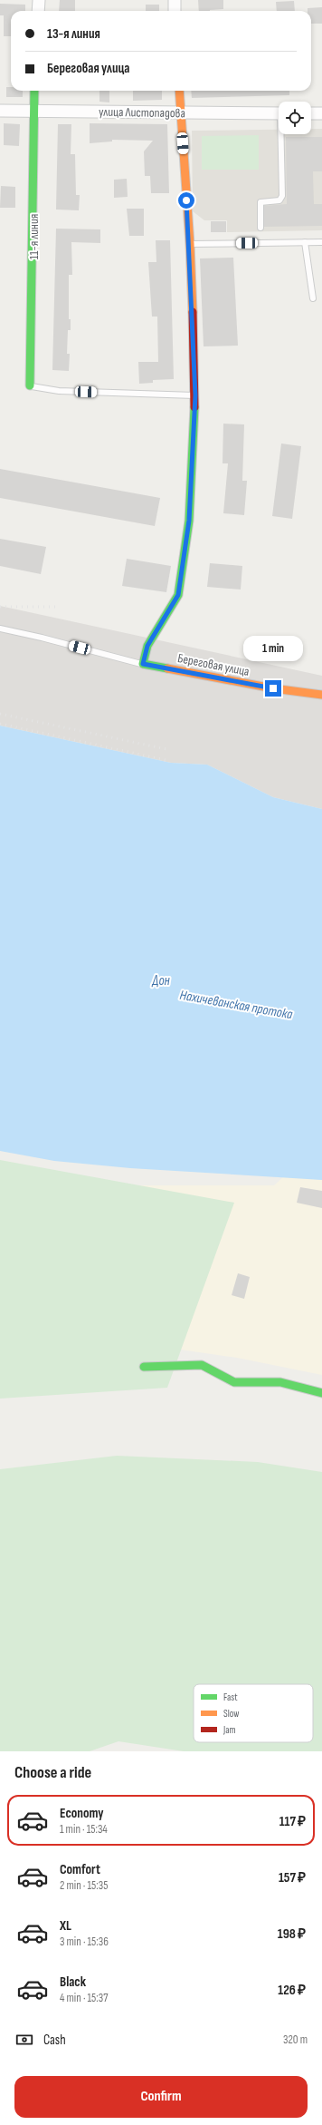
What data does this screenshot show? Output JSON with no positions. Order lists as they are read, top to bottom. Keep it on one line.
{"streets":{"street":["улица Листопадова","11-я линия","Береговая улица"]},"crossings":[["улица Листопадова","11-я линия"]],"water":["Дон","Нахичеванская протока"],"legend":["Fast","Slow","Jam"],"page":{"banner":["13-я линия","Береговая улица"],"bubble":"1 min","heading":"Choose a ride","list":[{"name":"Economy","note":"1 min · 15:34","value":"117 ₽"},{"name":"Comfort","note":"2 min · 15:35","value":"157 ₽"},{"name":"XL","note":"3 min · 15:36","value":"198 ₽"},{"name":"Black","note":"4 min · 15:37","value":"126 ₽"}],"pay":["Cash","320 m"],"buttons":"Confirm"}}
